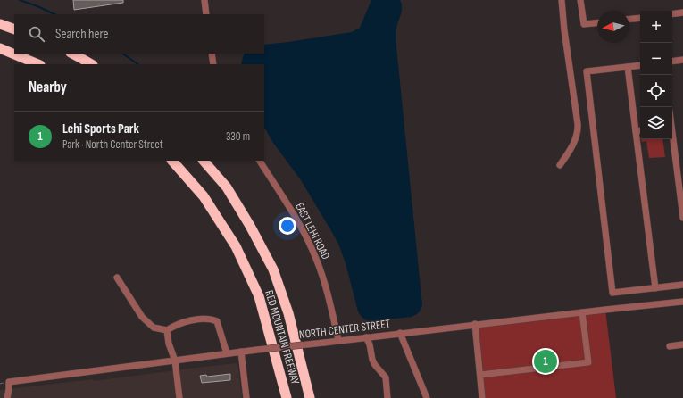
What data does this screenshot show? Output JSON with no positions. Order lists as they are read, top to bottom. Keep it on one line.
{"streets":{"highway":["RED MOUNTAIN FREEWAY"],"street":["EAST LEHI ROAD","NORTH CENTER STREET"]},"crossings":[["EAST LEHI ROAD","NORTH CENTER STREET"]],"north":"left","page":{"map_buttons":["+","−"],"search":"Search here","heading":"Nearby","list":[{"mark":"1","name":"Lehi Sports Park","note":"Park · North Center Street","value":"330 m"}],"pins":"1"}}
